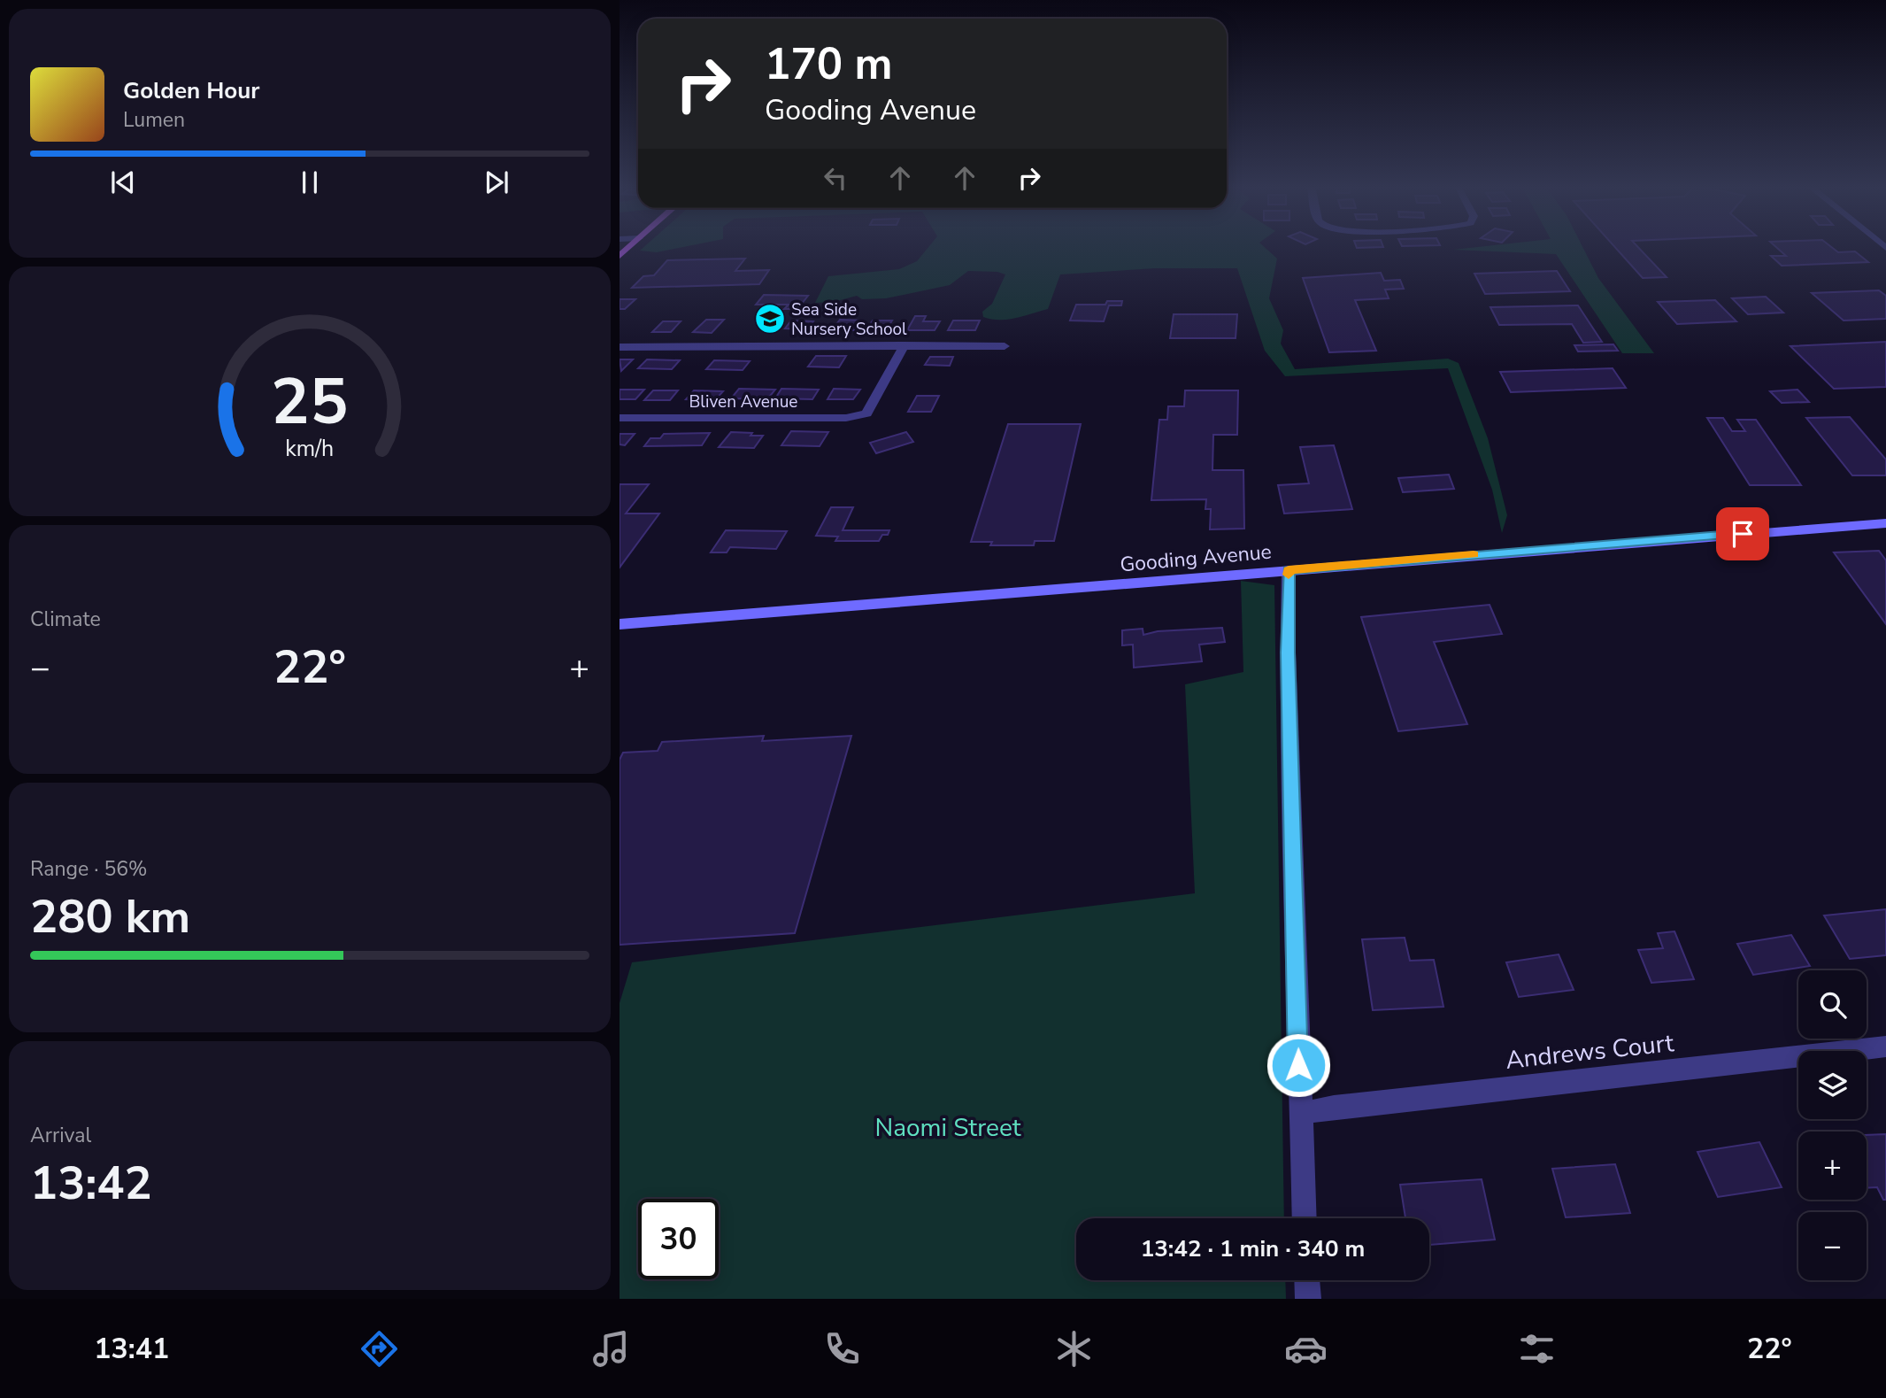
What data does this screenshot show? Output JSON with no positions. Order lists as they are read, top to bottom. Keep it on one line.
{"streets":{"main road":["Gooding Avenue"],"street":["Bliven Avenue","Andrews Court"]},"parks":["Naomi Street"],"places":{"school or university":["Sea Side Nursery School"]},"page":{"turn":["170 m","Gooding Avenue"],"song":["Golden Hour","Lumen"],"tile":["Climate",["Range · 56%","280 km"],["Arrival","13:42"]],"heat":["−","22°","+"],"map_buttons":["+","−"],"limit":"30","trip":"13:42 · 1 min · 340 m","tabs":["13:41","22°"],"gauge":["25","km/h"]}}
